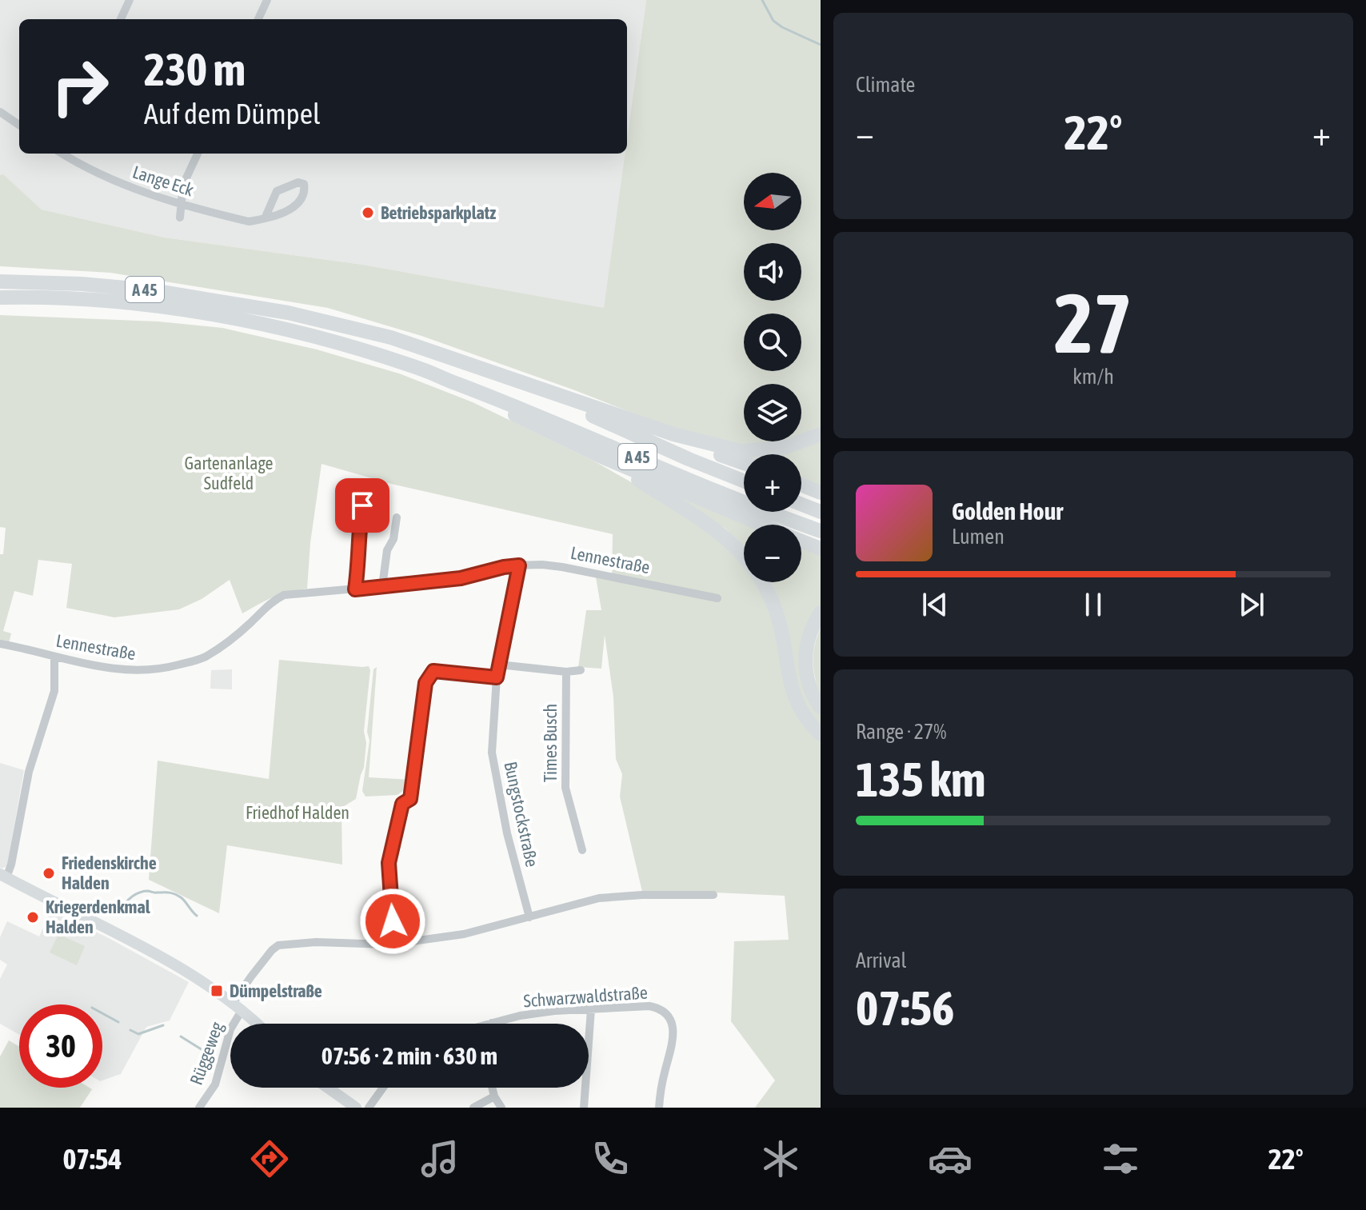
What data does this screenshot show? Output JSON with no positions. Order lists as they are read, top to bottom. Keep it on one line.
{"streets":{"highway":["A 45"],"street":["Lange Eck","Lennestraße","Times Busch","Bungstockstraße","Schwarzwaldstraße","Rüggeweg"]},"crossings":[["Lennestraße","Bungstockstraße"]],"parks":["Gartenanlage Sudfeld","Friedhof Halden"],"places":{"other":["Betriebsparkplatz","Friedenskirche Halden","Kriegerdenkmal Halden"],"transit":["Dümpelstraße"]},"north":"left","page":{"tile":["Climate",["27","km/h"],["Range · 27%","135 km"],["Arrival","07:56"]],"turn":["230 m","Auf dem Dümpel"],"heat":["−","22°","+"],"map_buttons":["+","−"],"song":["Golden Hour","Lumen"],"limit":"30","trip":"07:56 · 2 min · 630 m","tabs":["07:54","22°"]}}
